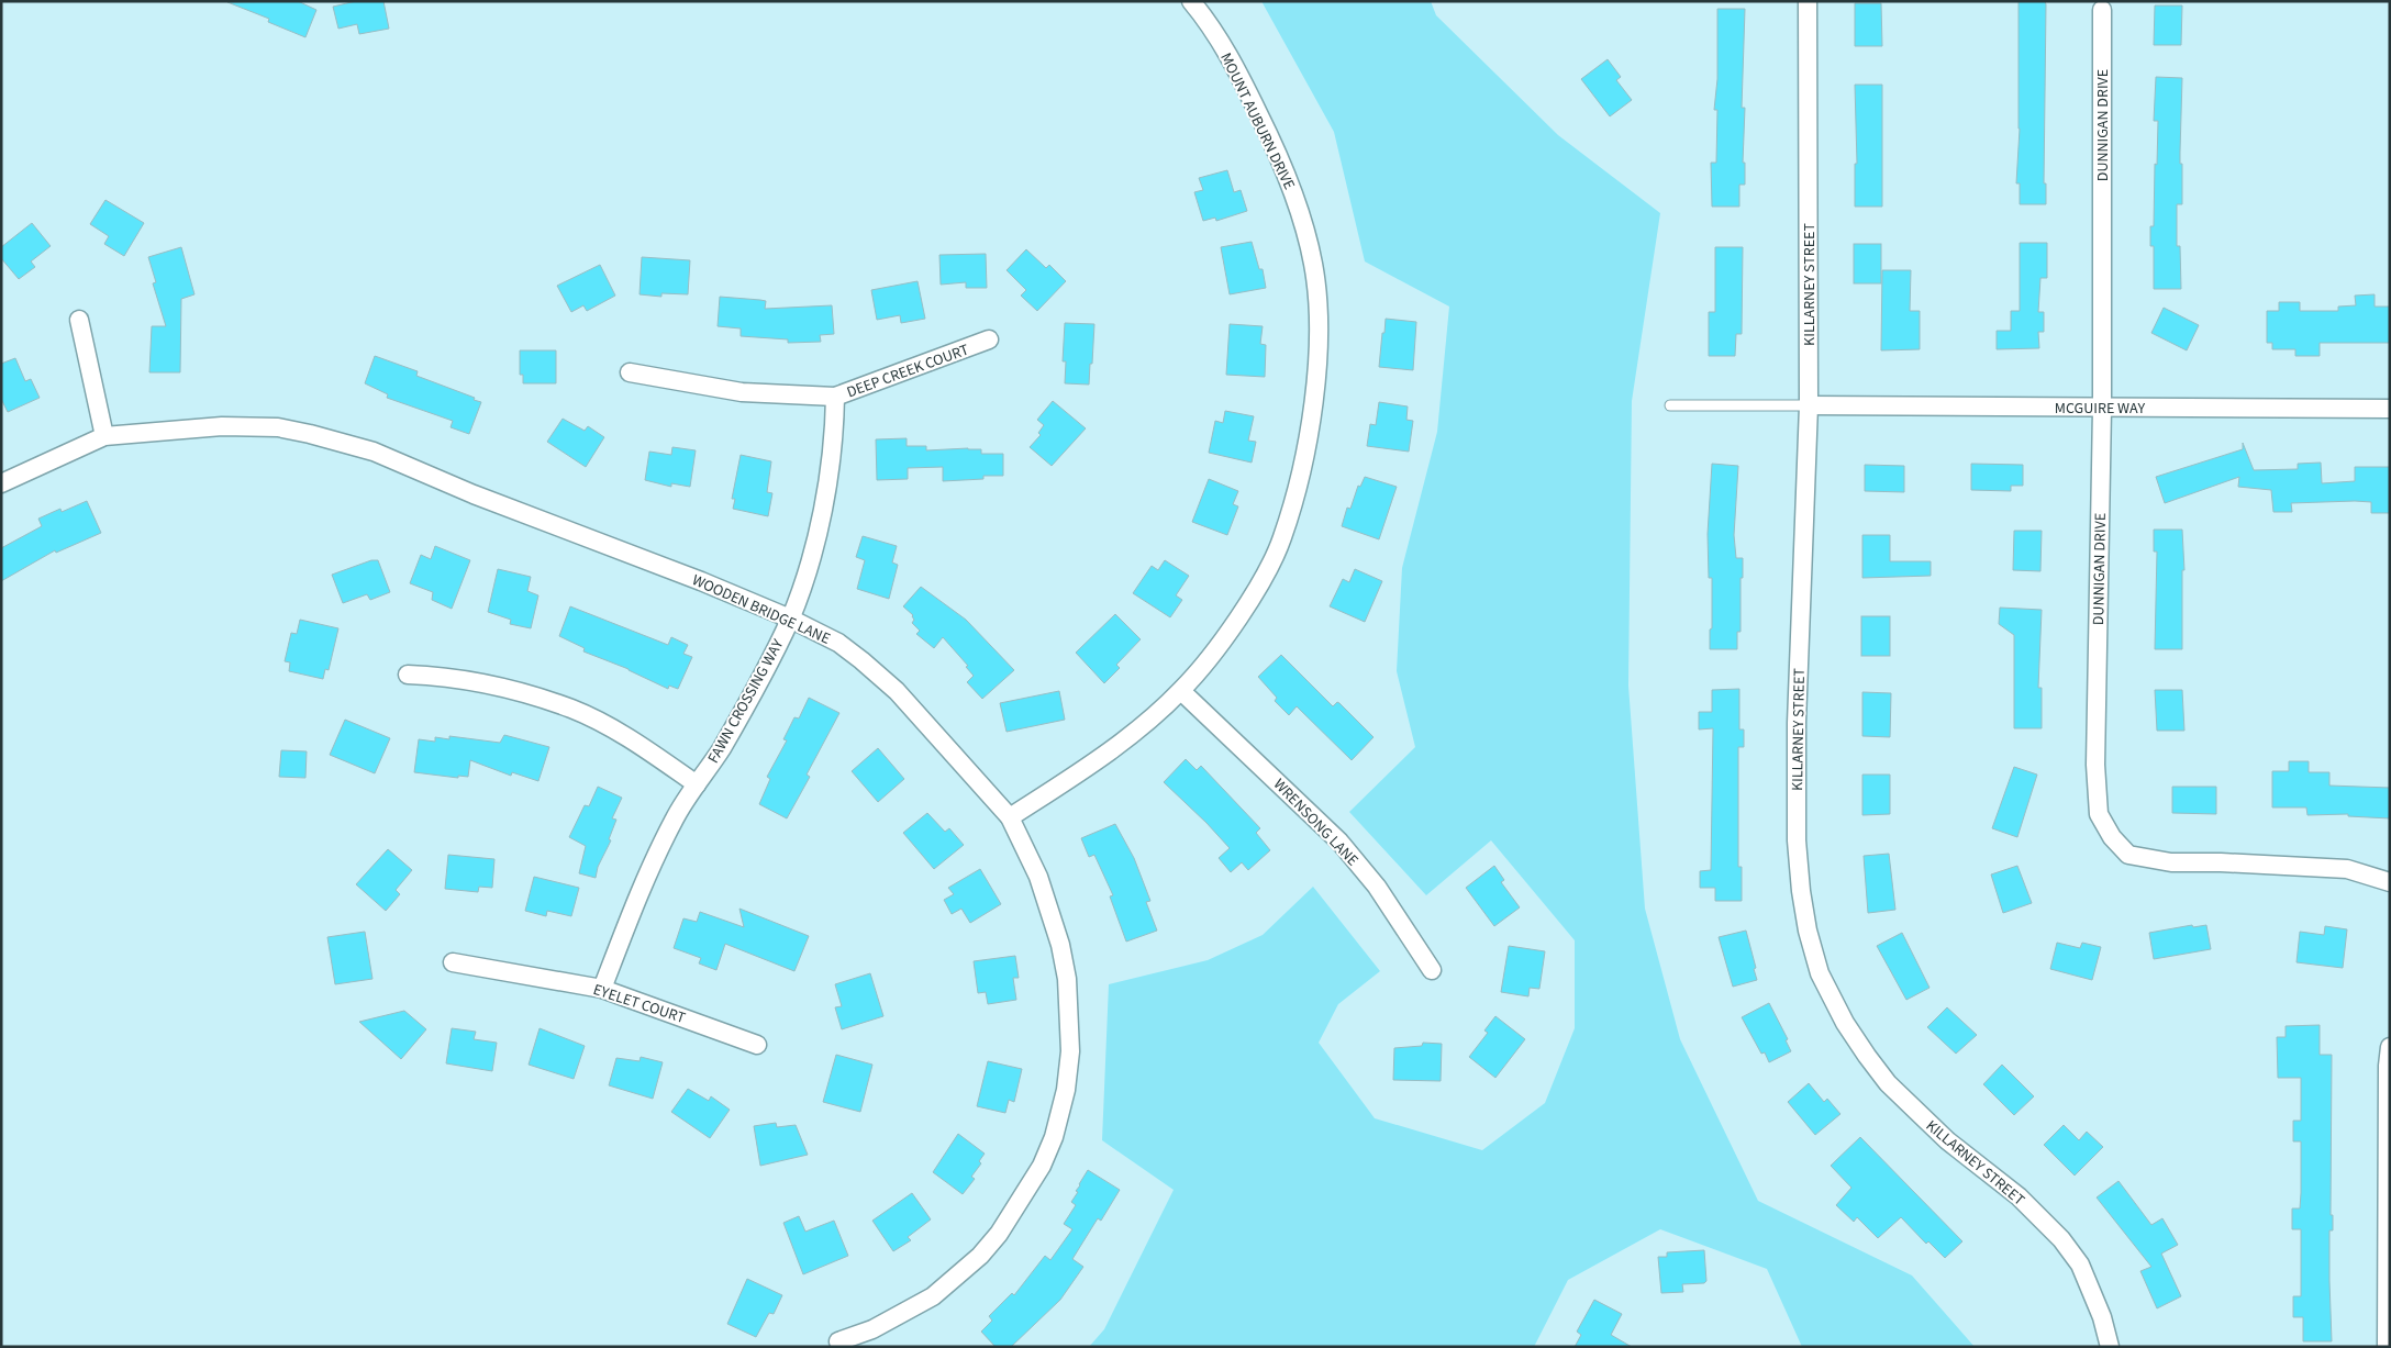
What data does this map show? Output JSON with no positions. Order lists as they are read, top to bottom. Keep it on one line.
{"streets":{"street":["MOUNT AUBURN DRIVE","DUNNIGAN DRIVE","KILLARNEY STREET","DEEP CREEK COURT","MCGUIRE WAY","WOODEN BRIDGE LANE","FAWN CROSSING WAY","WRENSONG LANE","EYELET COURT"]},"crossings":[["MOUNT AUBURN DRIVE","WOODEN BRIDGE LANE"],["MOUNT AUBURN DRIVE","WRENSONG LANE"],["DUNNIGAN DRIVE","MCGUIRE WAY"],["KILLARNEY STREET","MCGUIRE WAY"],["DEEP CREEK COURT","FAWN CROSSING WAY"],["WOODEN BRIDGE LANE","FAWN CROSSING WAY"],["FAWN CROSSING WAY","EYELET COURT"]]}
